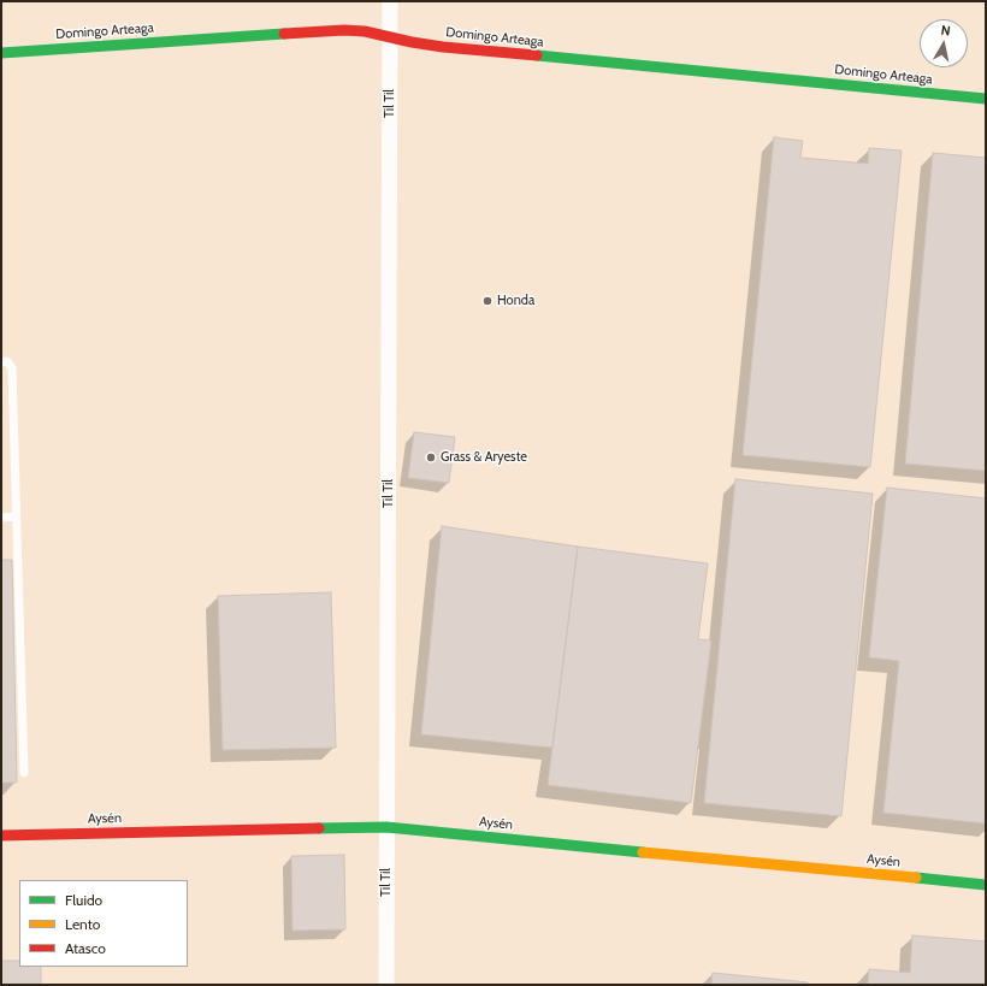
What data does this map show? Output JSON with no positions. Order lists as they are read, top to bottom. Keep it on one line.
{"streets":{"street":["Domingo Arteaga","Til Til","Aysén"]},"crossings":[["Domingo Arteaga","Til Til"],["Til Til","Aysén"]],"places":["Honda","Grass & Aryeste"],"legend":["Fluido","Lento","Atasco"],"north":"top"}
